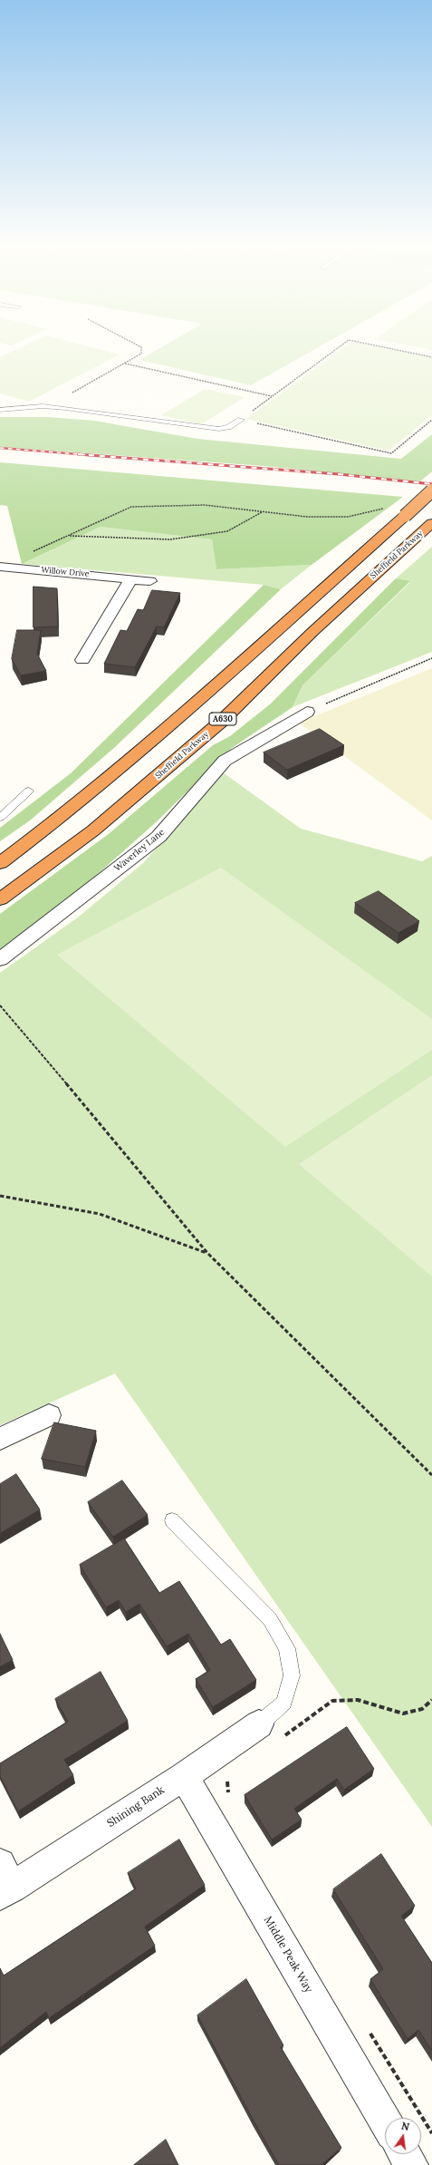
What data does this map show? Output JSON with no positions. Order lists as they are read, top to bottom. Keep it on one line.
{"streets":{"highway":["Sheffield Parkway","A630"],"street":["Willow Drive","Waverley Lane","Shining Bank","Middle Peak Way"]},"crossings":[["Shining Bank","Middle Peak Way"]],"north":"top"}
